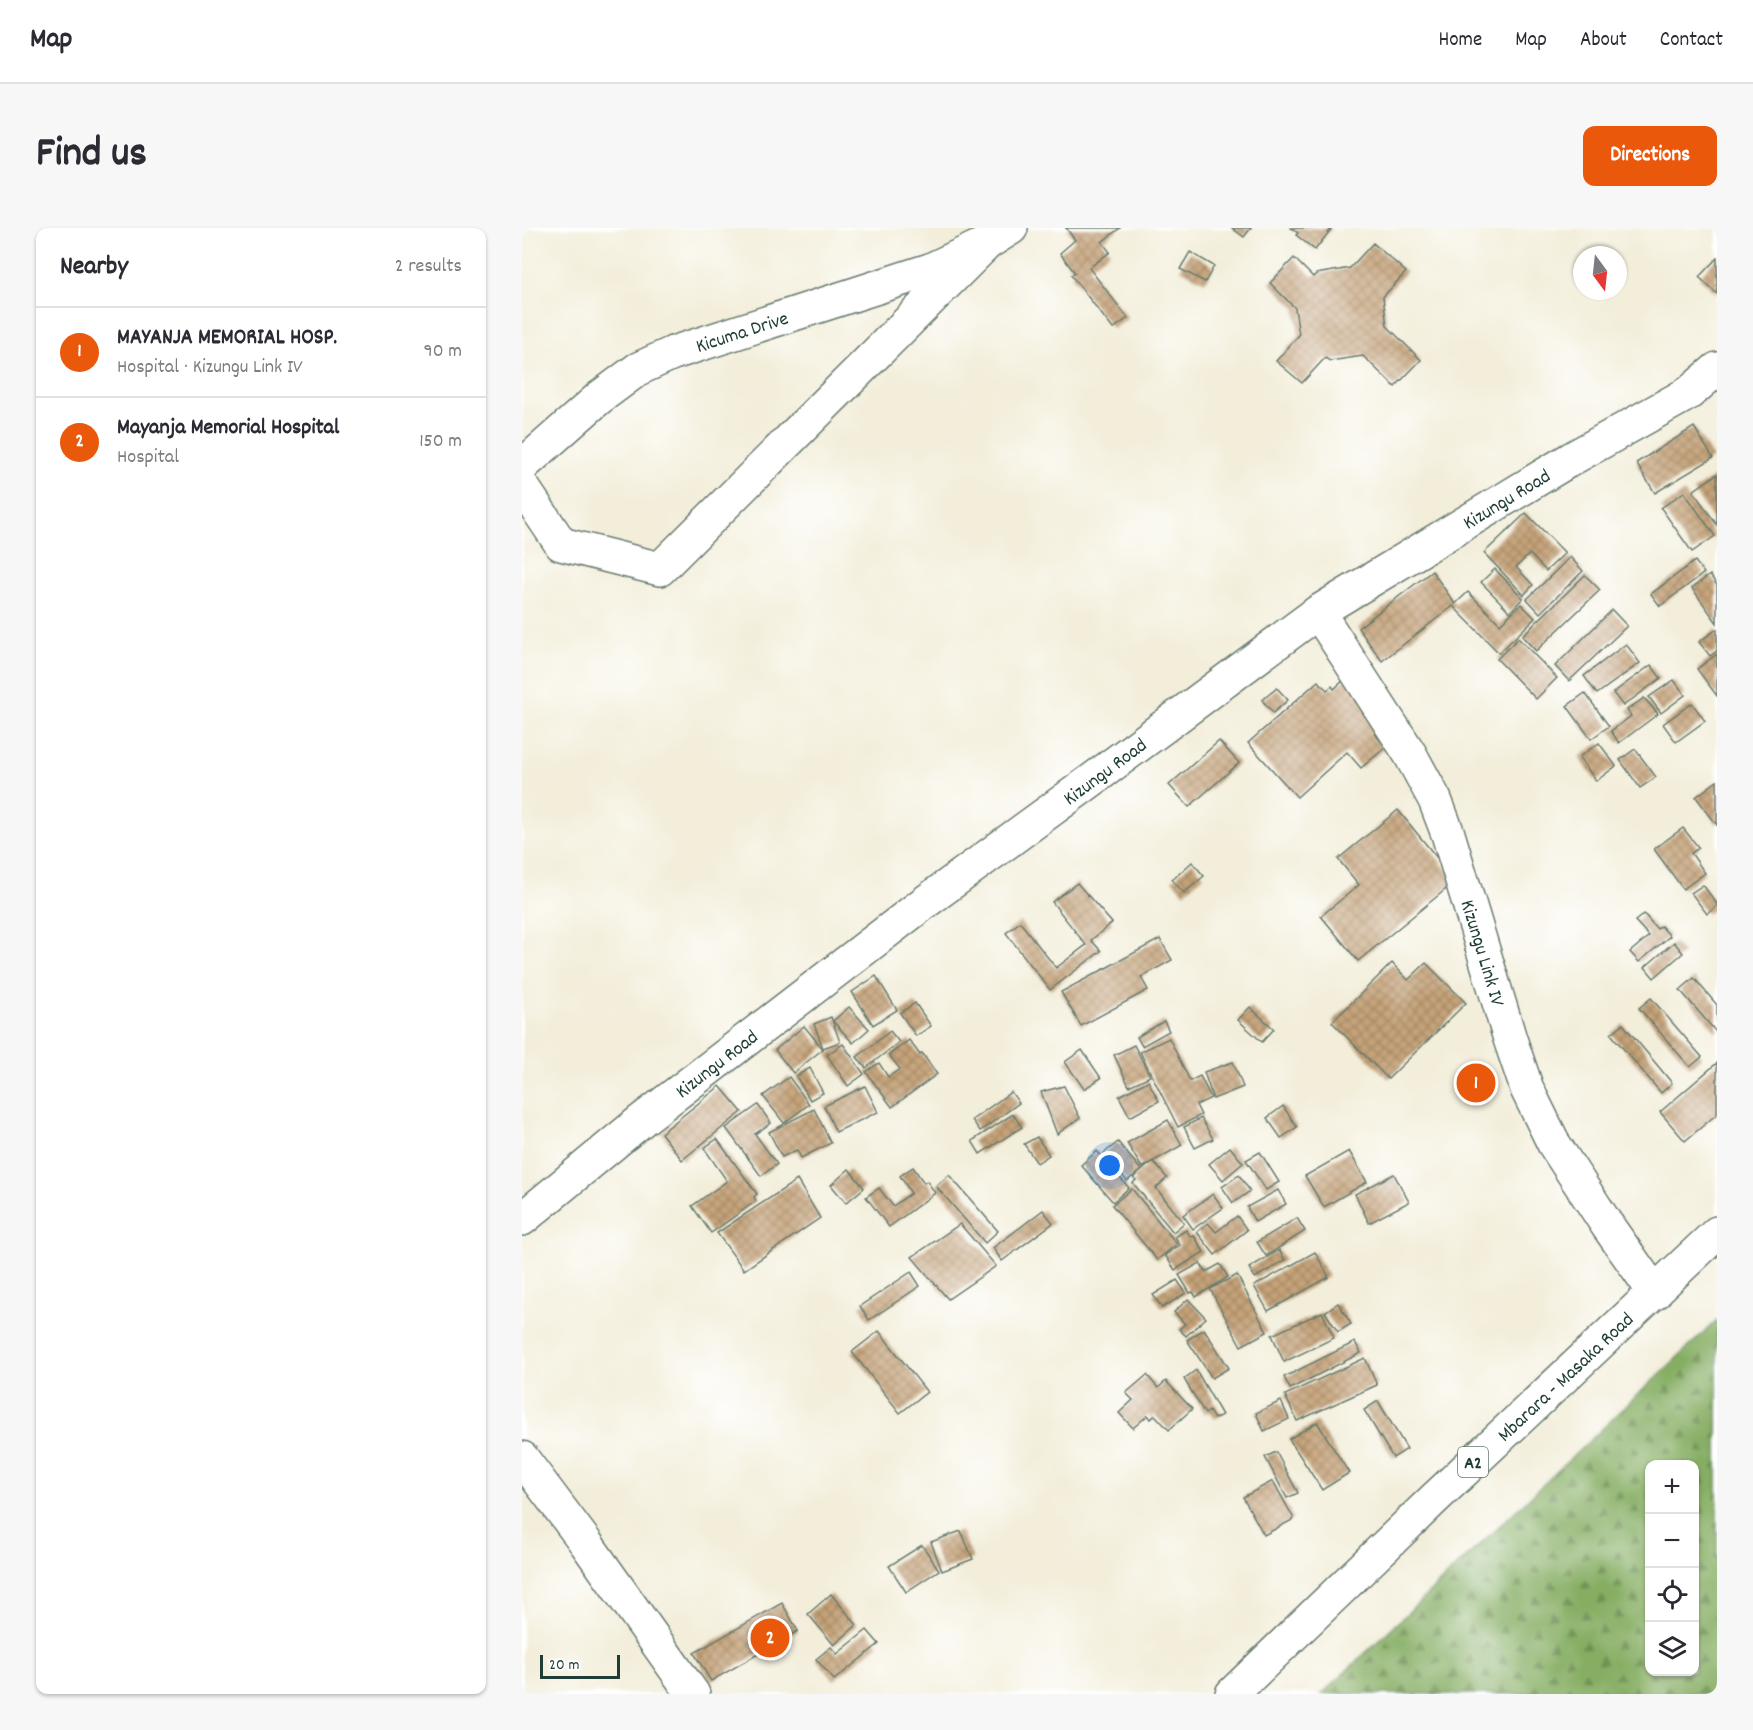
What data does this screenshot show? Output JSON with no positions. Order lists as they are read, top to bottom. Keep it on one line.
{"streets":{"street":["Kicuma Drive","Kizungu Road","Kizungu Link IV","Mbarara - Masaka Road","A2"]},"crossings":[["Kizungu Road","Kizungu Link IV"],["Kizungu Link IV","Mbarara - Masaka Road"]],"scale_bar":"20 m","north":"bottom","page":{"header":"Map","nav":["Home","Map","About","Contact"],"title":"Find us","buttons":"Directions","heading":["Nearby","2 results"],"list":[{"mark":"1","name":"MAYANJA MEMORIAL HOSP.","note":"Hospital · Kizungu Link IV","value":"90 m"},{"mark":"2","name":"Mayanja Memorial Hospital","note":"Hospital","value":"150 m"}],"pins":["1","2"],"map_buttons":["+","−"],"scale":"20 m"}}
